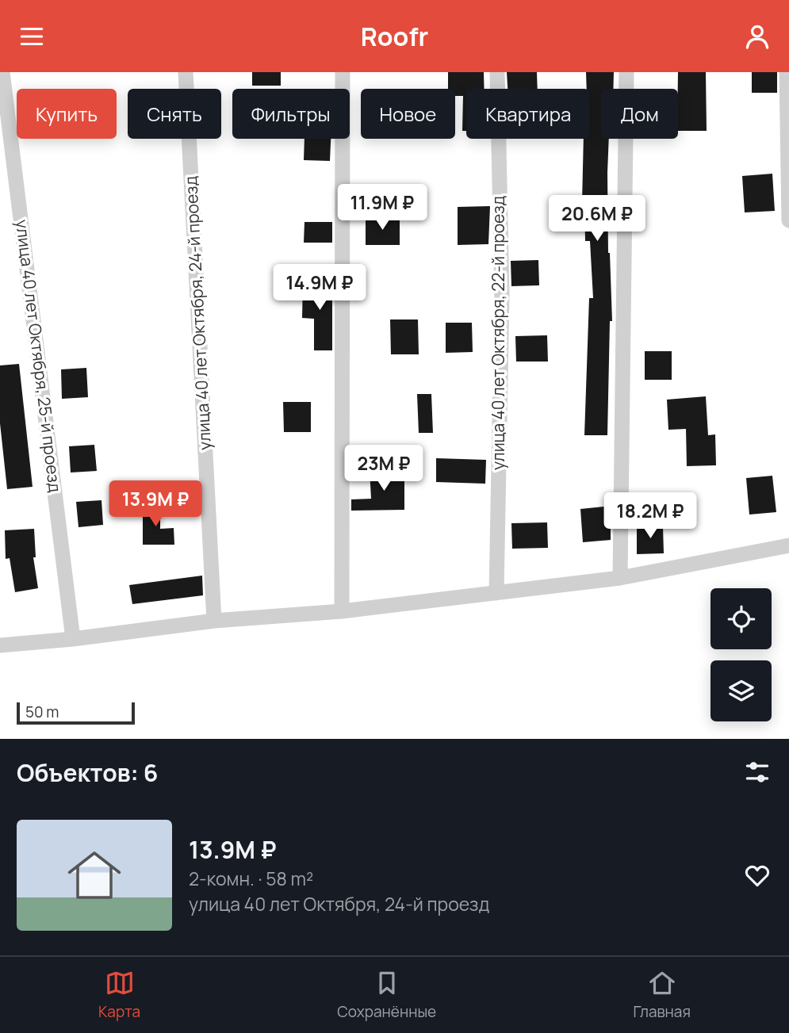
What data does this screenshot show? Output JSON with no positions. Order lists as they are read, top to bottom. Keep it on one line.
{"streets":{"street":["улица 40 лет Октября, 24-й проезд","улица 40 лет Октября, 22-й проезд","улица 40 лет Октября, 25-й проезд"]},"scale_bar":"50 m","page":{"header":"Roofr","chip":["Купить","Снять","Фильтры","Новое","Квартира","Дом"],"price":["11.9M ₽","20.6M ₽","14.9M ₽","23M ₽","13.9M ₽","18.2M ₽"],"scale":"50 m","heading":"Объектов: 6","list":[{"name":"13.9M ₽","note":"2-комн. · 58 m² · улица 40 лет Октября, 24-й проезд"}],"tabs":["Карта","Сохранённые","Главная"]}}
